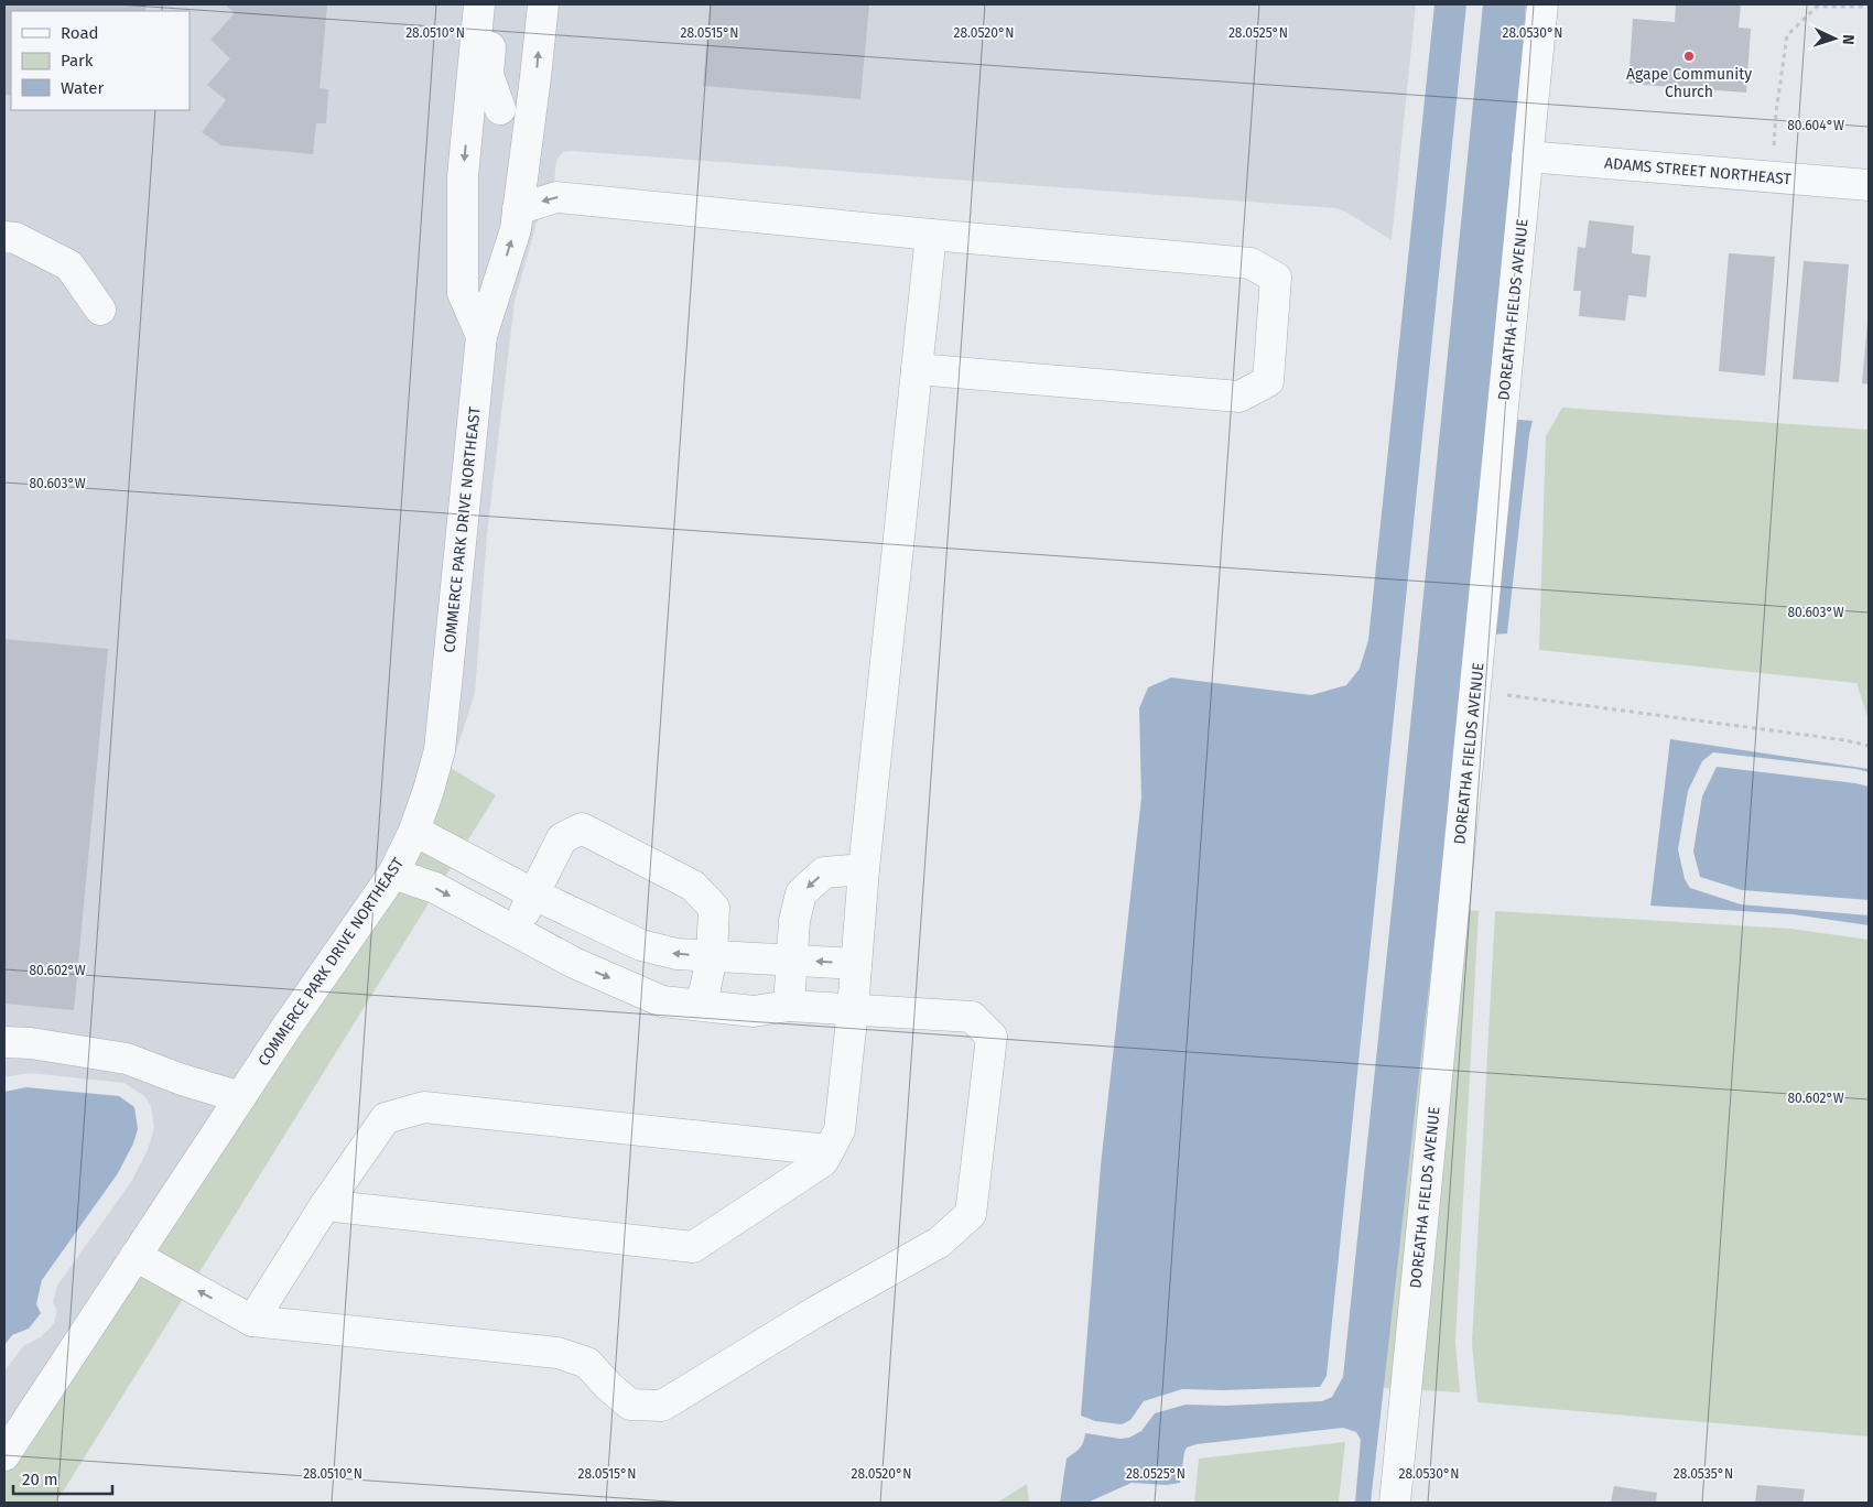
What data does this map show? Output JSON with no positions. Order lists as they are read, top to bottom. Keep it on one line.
{"streets":{"street":["ADAMS STREET NORTHEAST","DOREATHA FIELDS AVENUE","COMMERCE PARK DRIVE NORTHEAST"]},"crossings":[["ADAMS STREET NORTHEAST","DOREATHA FIELDS AVENUE"]],"places":["Agape Community Church"],"legend":["Road","Park","Water"],"scale_bar":"20 m","north":"right","coordinates":["28.0510°N","28.0515°N","28.0520°N","28.0525°N","28.0530°N","80.604°W","80.603°W","80.602°W","28.0535°N"]}
